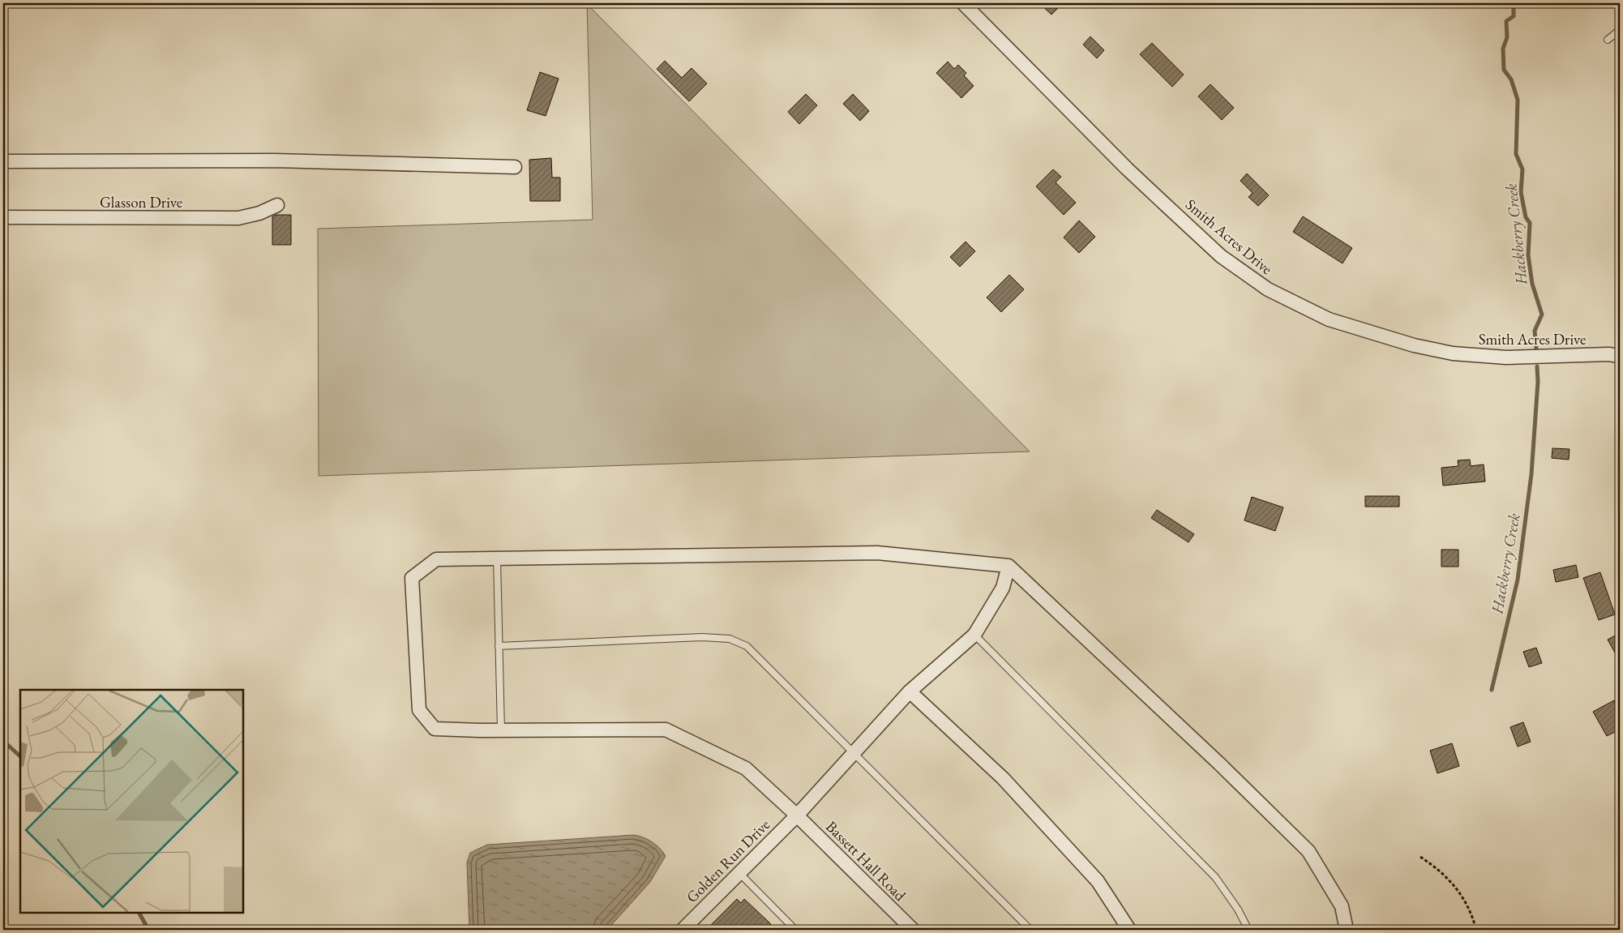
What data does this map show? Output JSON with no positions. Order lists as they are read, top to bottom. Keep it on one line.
{"streets":{"street":["Glasson Drive","Smith Acres Drive","Golden Run Drive","Bassett Hall Road"]},"crossings":[["Golden Run Drive","Bassett Hall Road"]],"water":["Hackberry Creek"]}
